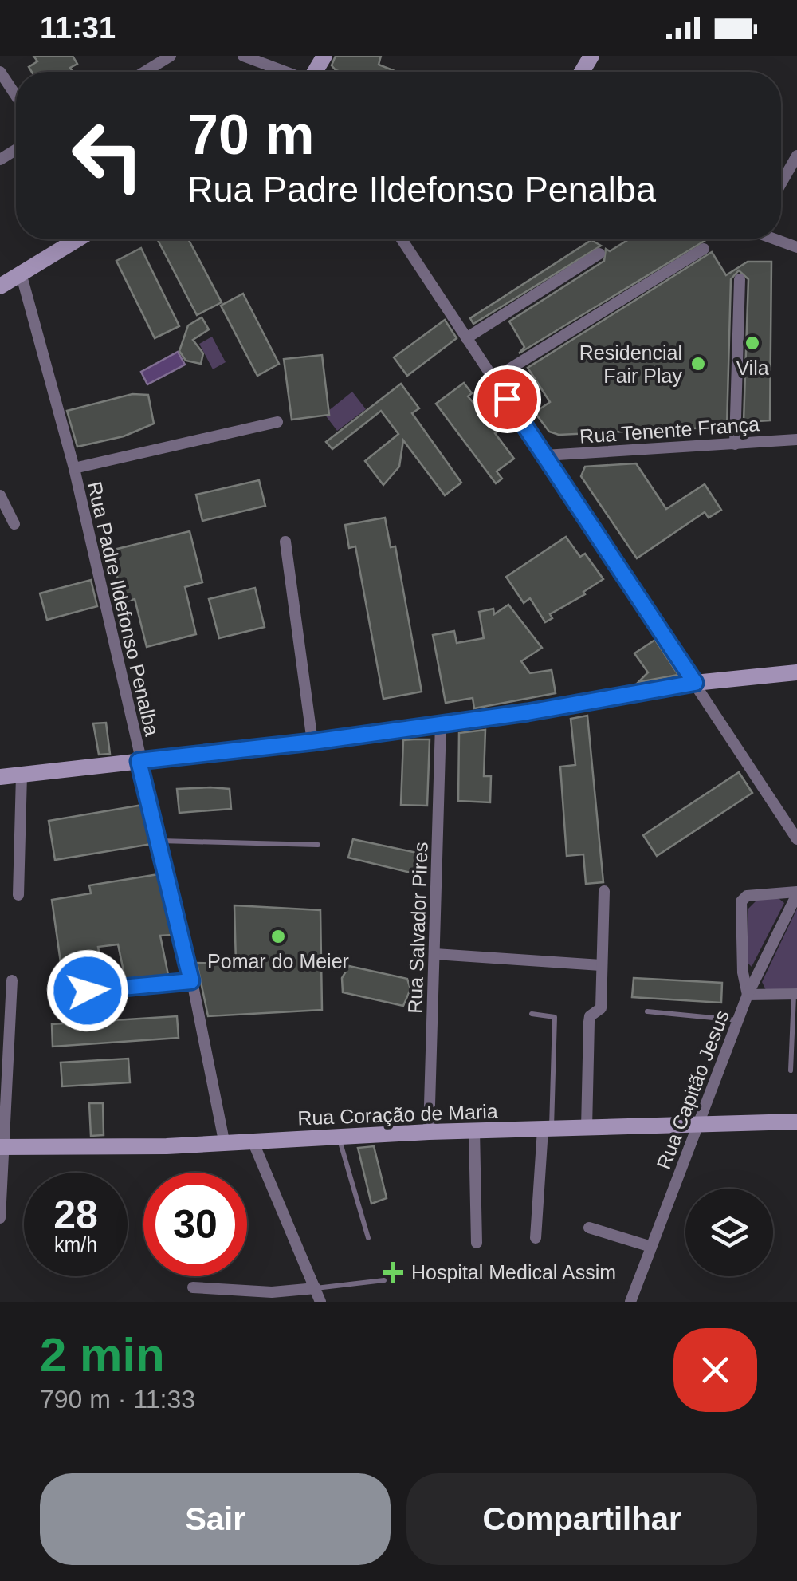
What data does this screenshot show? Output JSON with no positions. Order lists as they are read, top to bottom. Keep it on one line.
{"streets":{"street":["Rua Tenente França","Rua Padre Ildefonso Penalba","Rua Salvador Pires","Rua Capitão Jesus","Rua Coração de Maria"]},"crossings":[["Rua Padre Ildefonso Penalba","Rua Coração de Maria"],["Rua Salvador Pires","Rua Coração de Maria"],["Rua Capitão Jesus","Rua Coração de Maria"]],"places":{"other":["Vila","Residencial Fair Play","Pomar do Meier"],"health":["Hospital Medical Assim"]},"page":{"status":"11:31","turn":["70 m","Rua Padre Ildefonso Penalba"],"speed":"28 km/h","limit":"30","heading":["2 min","790 m · 11:33"],"buttons":["Sair","Compartilhar"]}}
